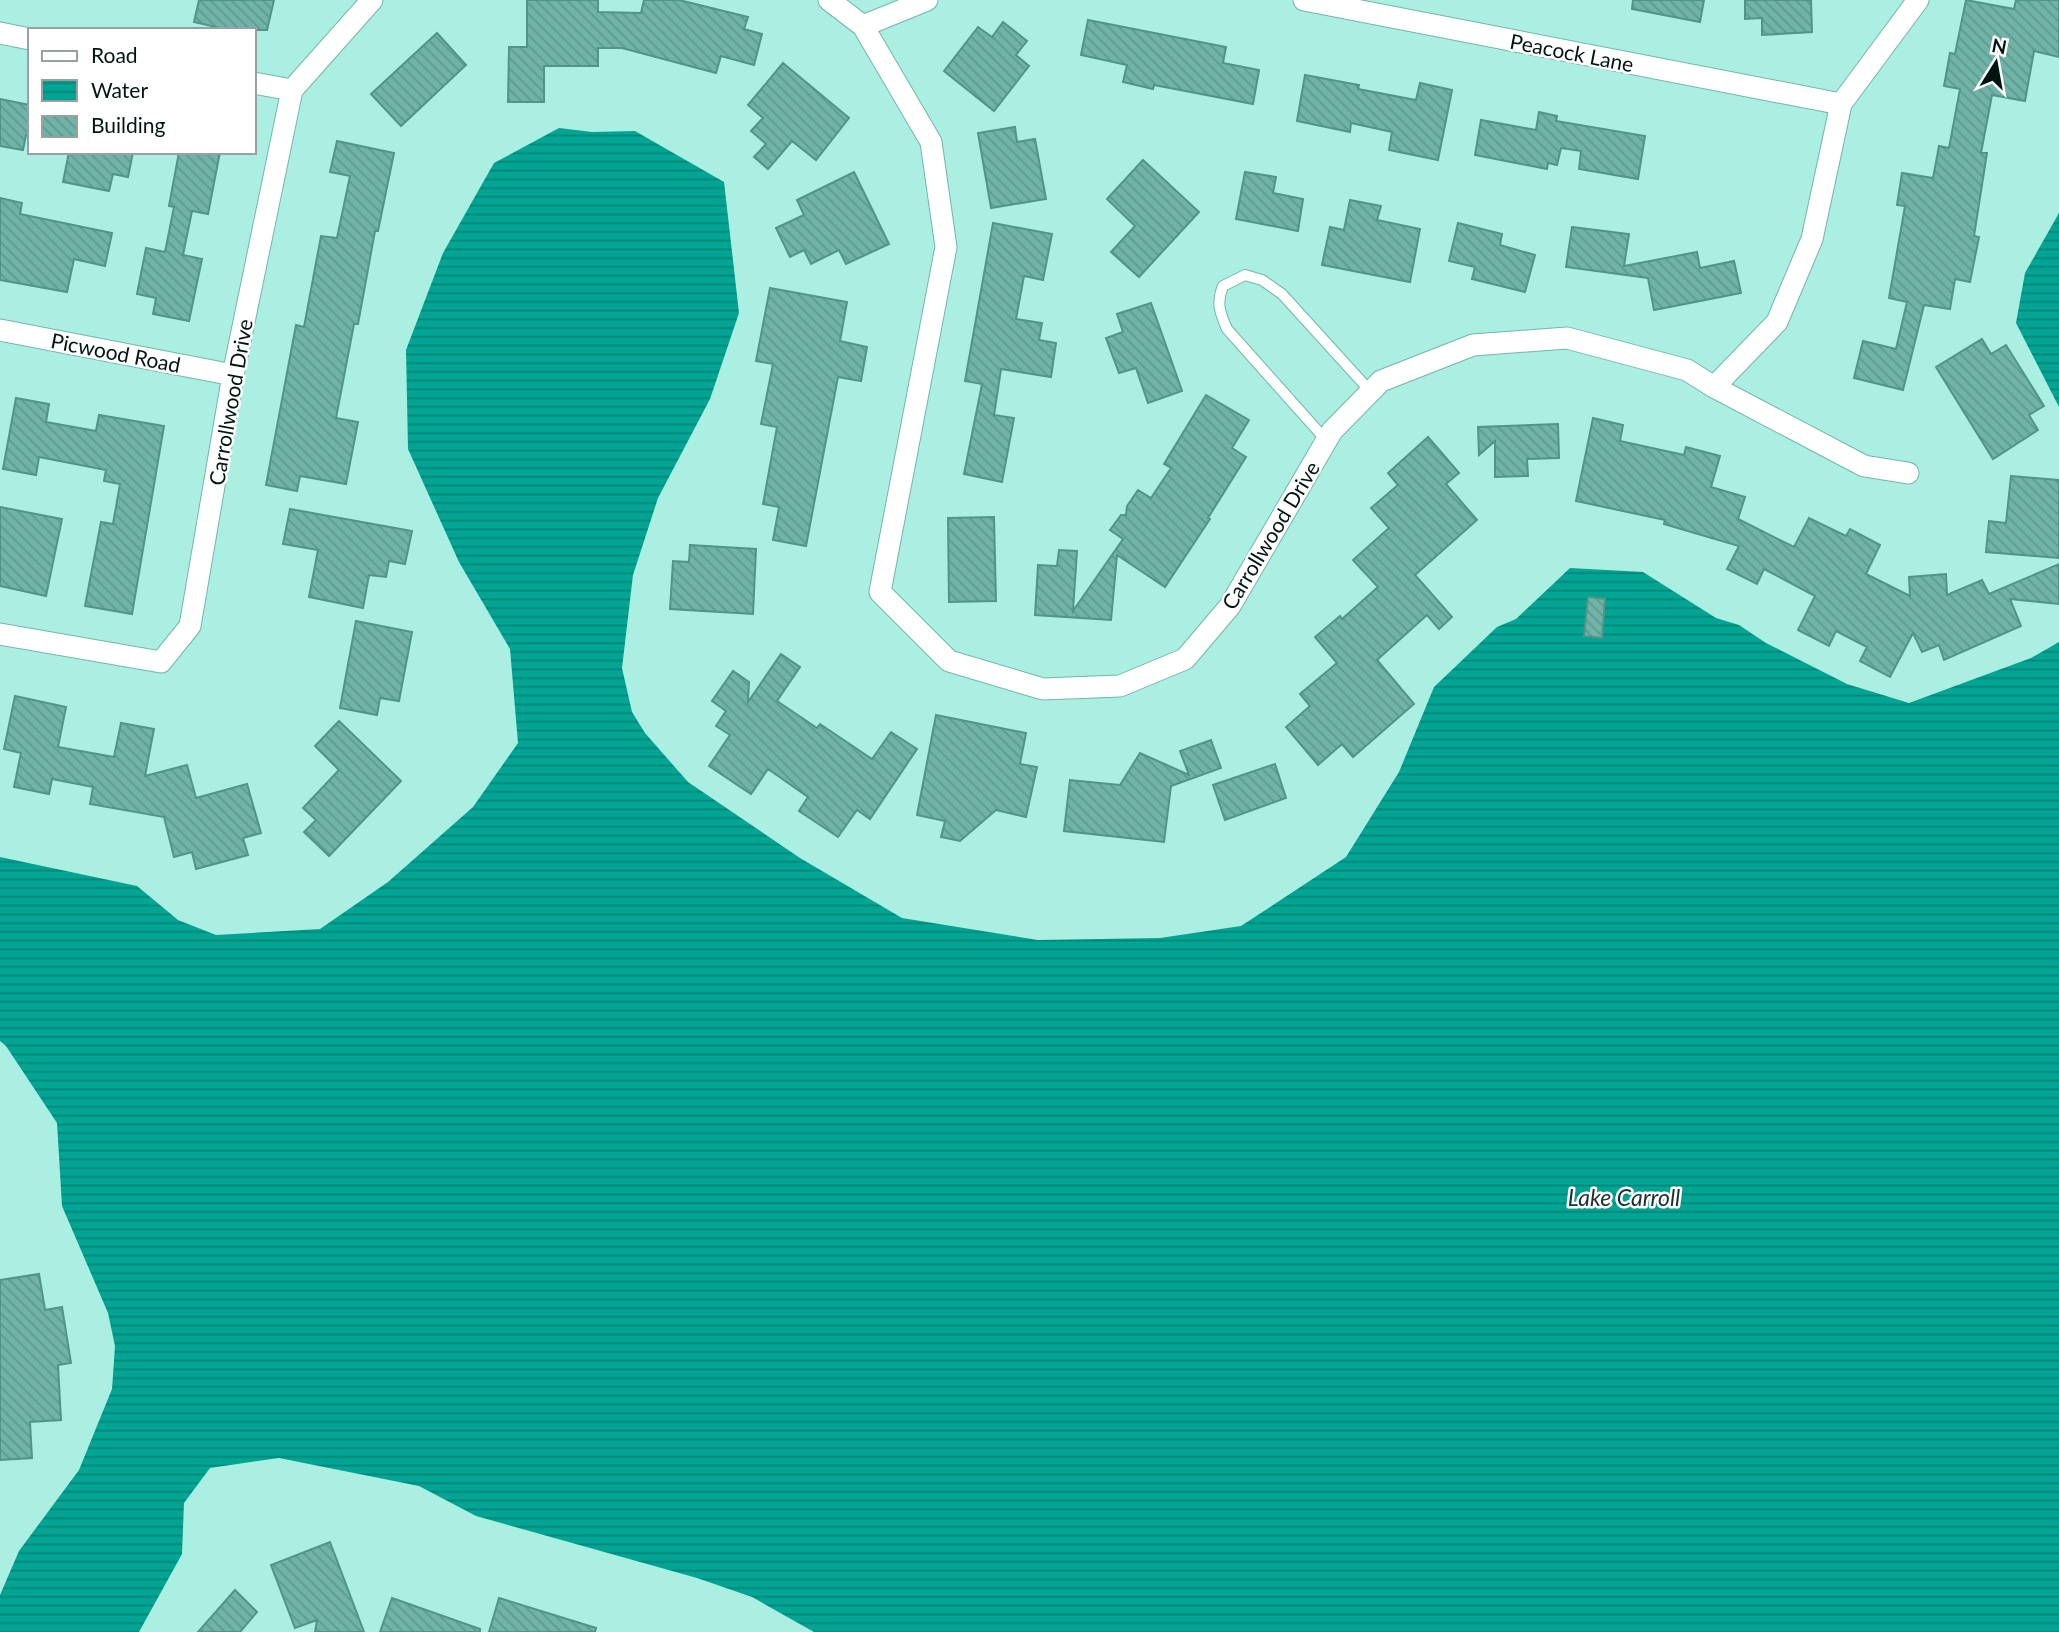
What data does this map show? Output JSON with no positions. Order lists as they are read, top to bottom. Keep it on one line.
{"streets":{"street":["Peacock Lane","Picwood Road","Carrollwood Drive"]},"crossings":[["Picwood Road","Carrollwood Drive"]],"water":["Lake Carroll"],"legend":["Road","Water","Building"],"north":"top"}
